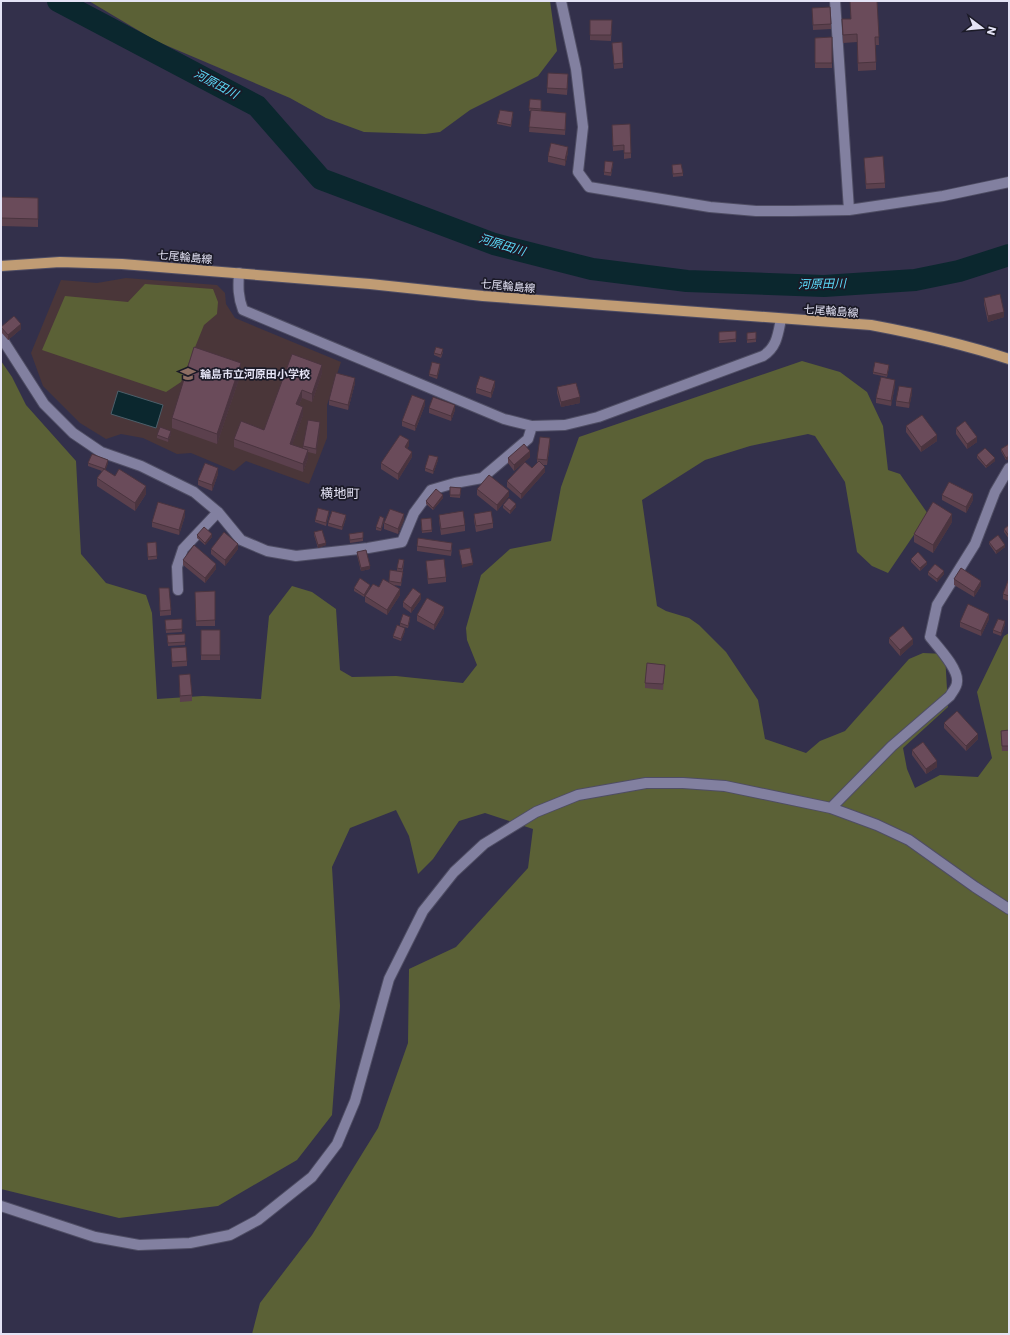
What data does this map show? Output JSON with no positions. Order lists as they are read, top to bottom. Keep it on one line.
{"streets":{"main road":["七尾輪島線"]},"districts":["横地町"],"water":["河原田川"],"places":{"school or university":["輪島市立河原田小学校"]},"north":"right"}
